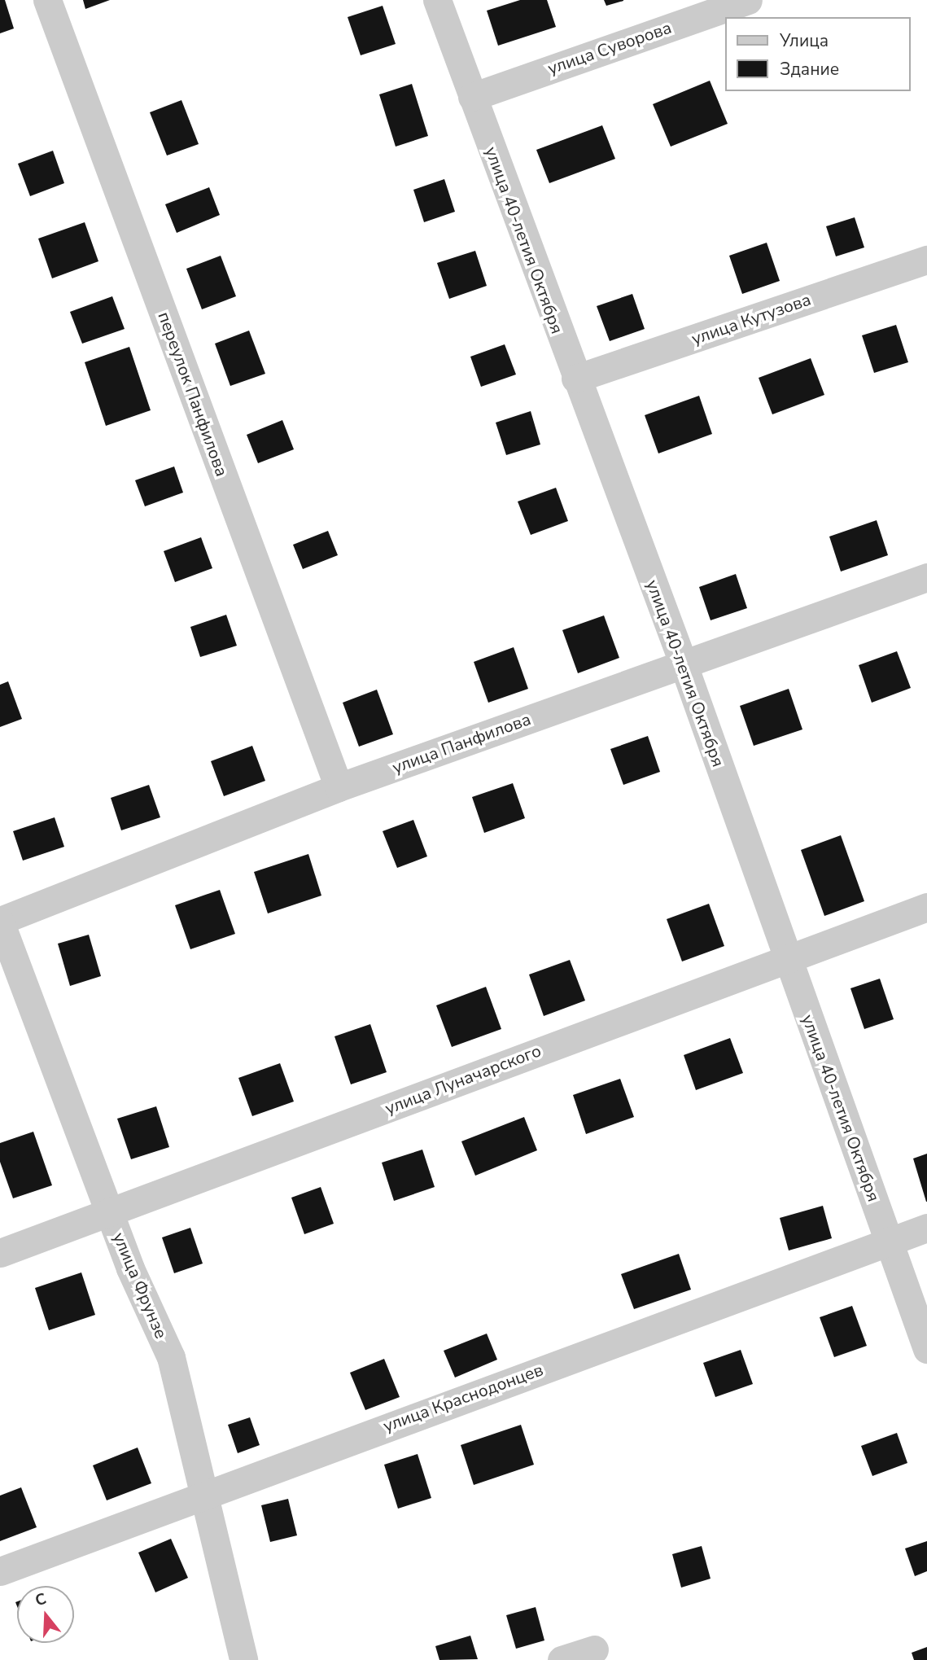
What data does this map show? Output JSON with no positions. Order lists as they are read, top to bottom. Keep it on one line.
{"streets":{"street":["улица Суворова","улица 40-летия Октября","улица Кутузова","переулок Панфилова","улица Панфилова","улица Луначарского","улица Фрунзе","улица Краснодонцев"]},"crossings":[["улица Суворова","улица 40-летия Октября"],["улица 40-летия Октября","улица Кутузова"],["улица 40-летия Октября","улица Панфилова"],["улица 40-летия Октября","улица Луначарского"],["улица 40-летия Октября","улица Краснодонцев"],["переулок Панфилова","улица Панфилова"],["улица Панфилова","улица Фрунзе"],["улица Луначарского","улица Фрунзе"],["улица Фрунзе","улица Краснодонцев"]],"legend":["Улица","Здание"],"north":"top"}
